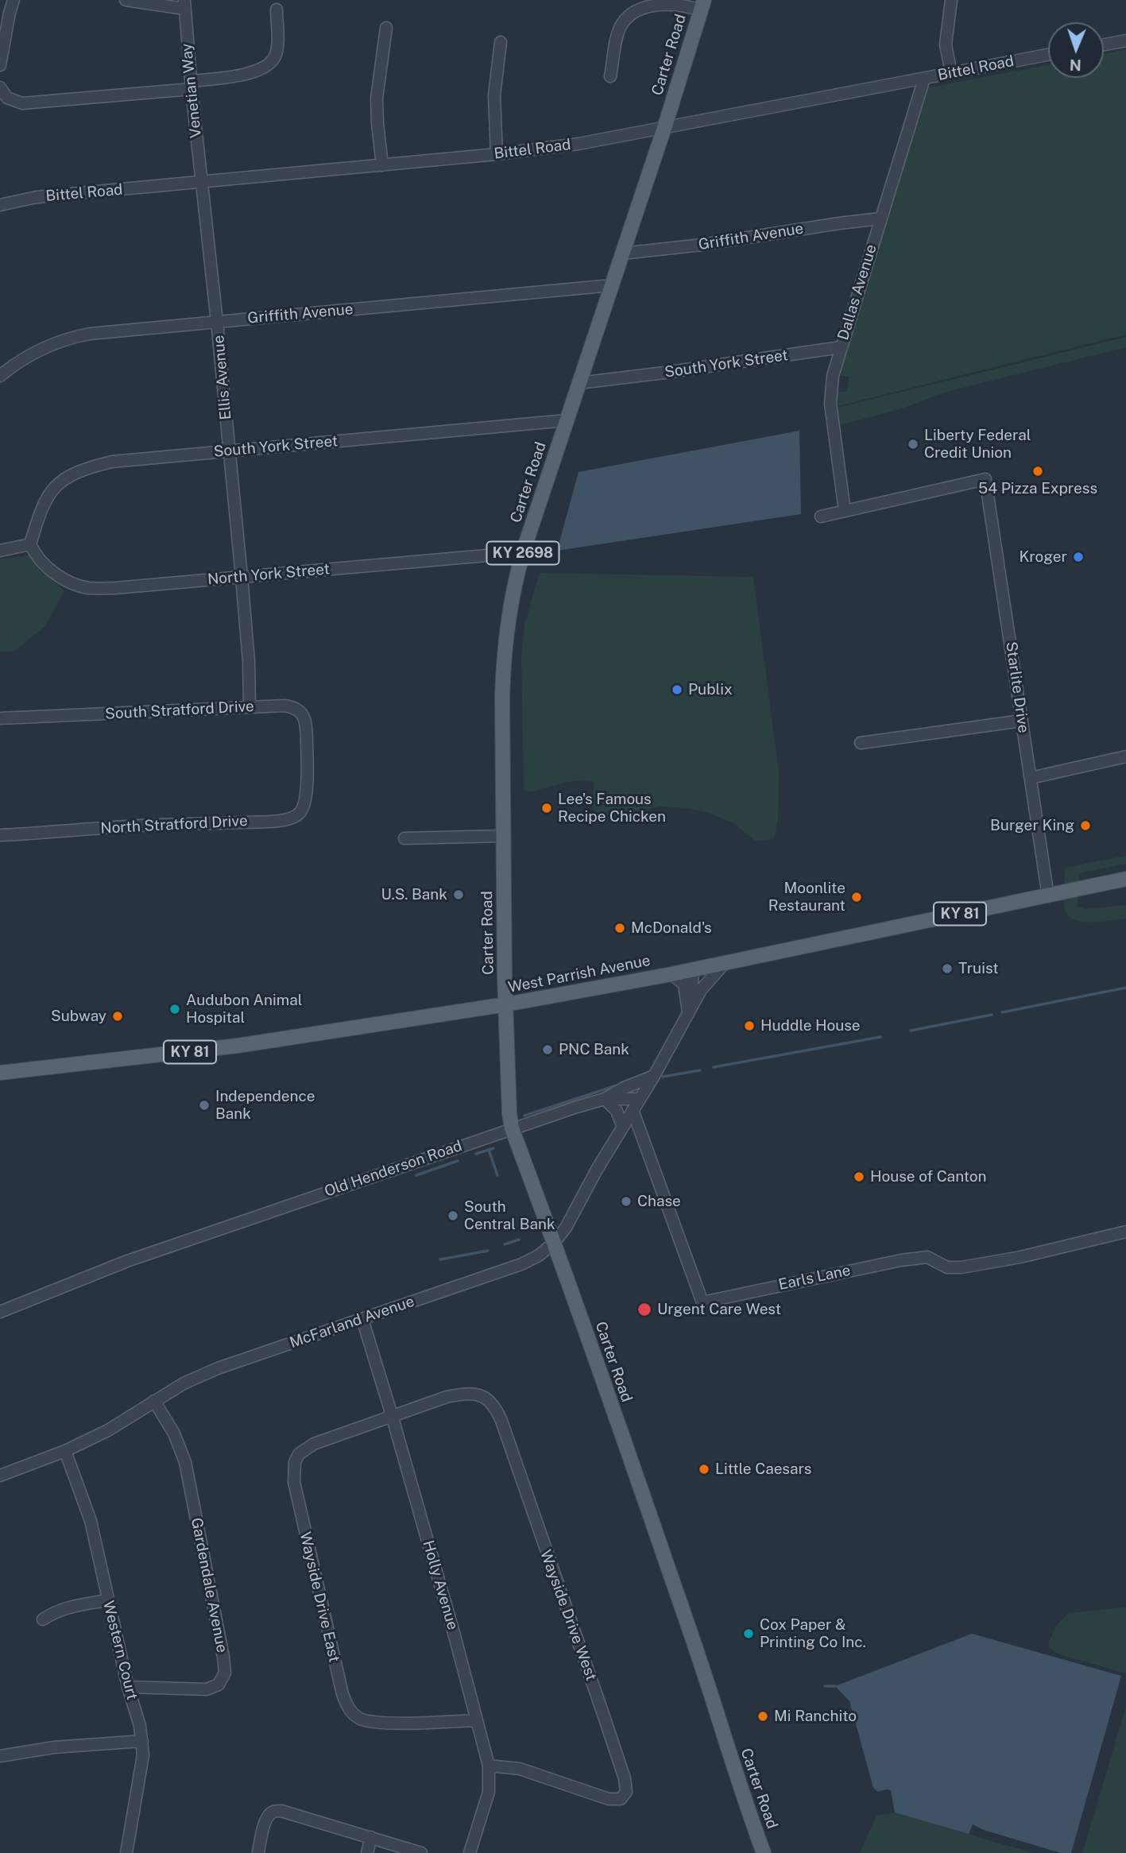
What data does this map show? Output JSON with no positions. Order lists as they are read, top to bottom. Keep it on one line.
{"streets":{"main road":["Carter Road","KY 2698","KY 81","West Parrish Avenue"],"street":["Bittel Road","Venetian Way","Griffith Avenue","Dallas Avenue","South York Street","Ellis Avenue","North York Street","Starlite Drive","South Stratford Drive","North Stratford Drive","Old Henderson Road","Earls Lane","McFarland Avenue","Gardendale Avenue","Holly Avenue","Wayside Drive East","Wayside Drive West","Western Court"]},"crossings":[["Carter Road","Bittel Road"],["Carter Road","Griffith Avenue"],["Carter Road","South York Street"],["Carter Road","North York Street"],["Carter Road","West Parrish Avenue"],["Carter Road","Old Henderson Road"],["Carter Road","McFarland Avenue"],["Bittel Road","Venetian Way"],["Bittel Road","Dallas Avenue"],["Bittel Road","Ellis Avenue"],["Venetian Way","Ellis Avenue"],["Griffith Avenue","Dallas Avenue"],["Griffith Avenue","Ellis Avenue"],["Dallas Avenue","South York Street"],["Dallas Avenue","Starlite Drive"],["South York Street","Ellis Avenue"],["South York Street","North York Street"],["Ellis Avenue","North York Street"],["Ellis Avenue","South Stratford Drive"],["Starlite Drive","West Parrish Avenue"],["South Stratford Drive","North Stratford Drive"],["Old Henderson Road","McFarland Avenue"],["Earls Lane","McFarland Avenue"],["McFarland Avenue","Gardendale Avenue"],["McFarland Avenue","Holly Avenue"],["McFarland Avenue","Western Court"],["Gardendale Avenue","Western Court"],["Holly Avenue","Wayside Drive East"],["Holly Avenue","Wayside Drive West"],["Wayside Drive East","Wayside Drive West"]],"places":["Liberty Federal Credit Union","54 Pizza Express","Kroger","Publix","Lee's Famous Recipe Chicken","Burger King","U.S. Bank","Moonlite Restaurant","McDonald's","Truist","Audubon Animal Hospital","Subway","Huddle House","PNC Bank","Independence Bank","House of Canton","Chase","South Central Bank","Urgent Care West","Little Caesars","Cox Paper & Printing Co Inc.","Mi Ranchito"],"north":"bottom"}
